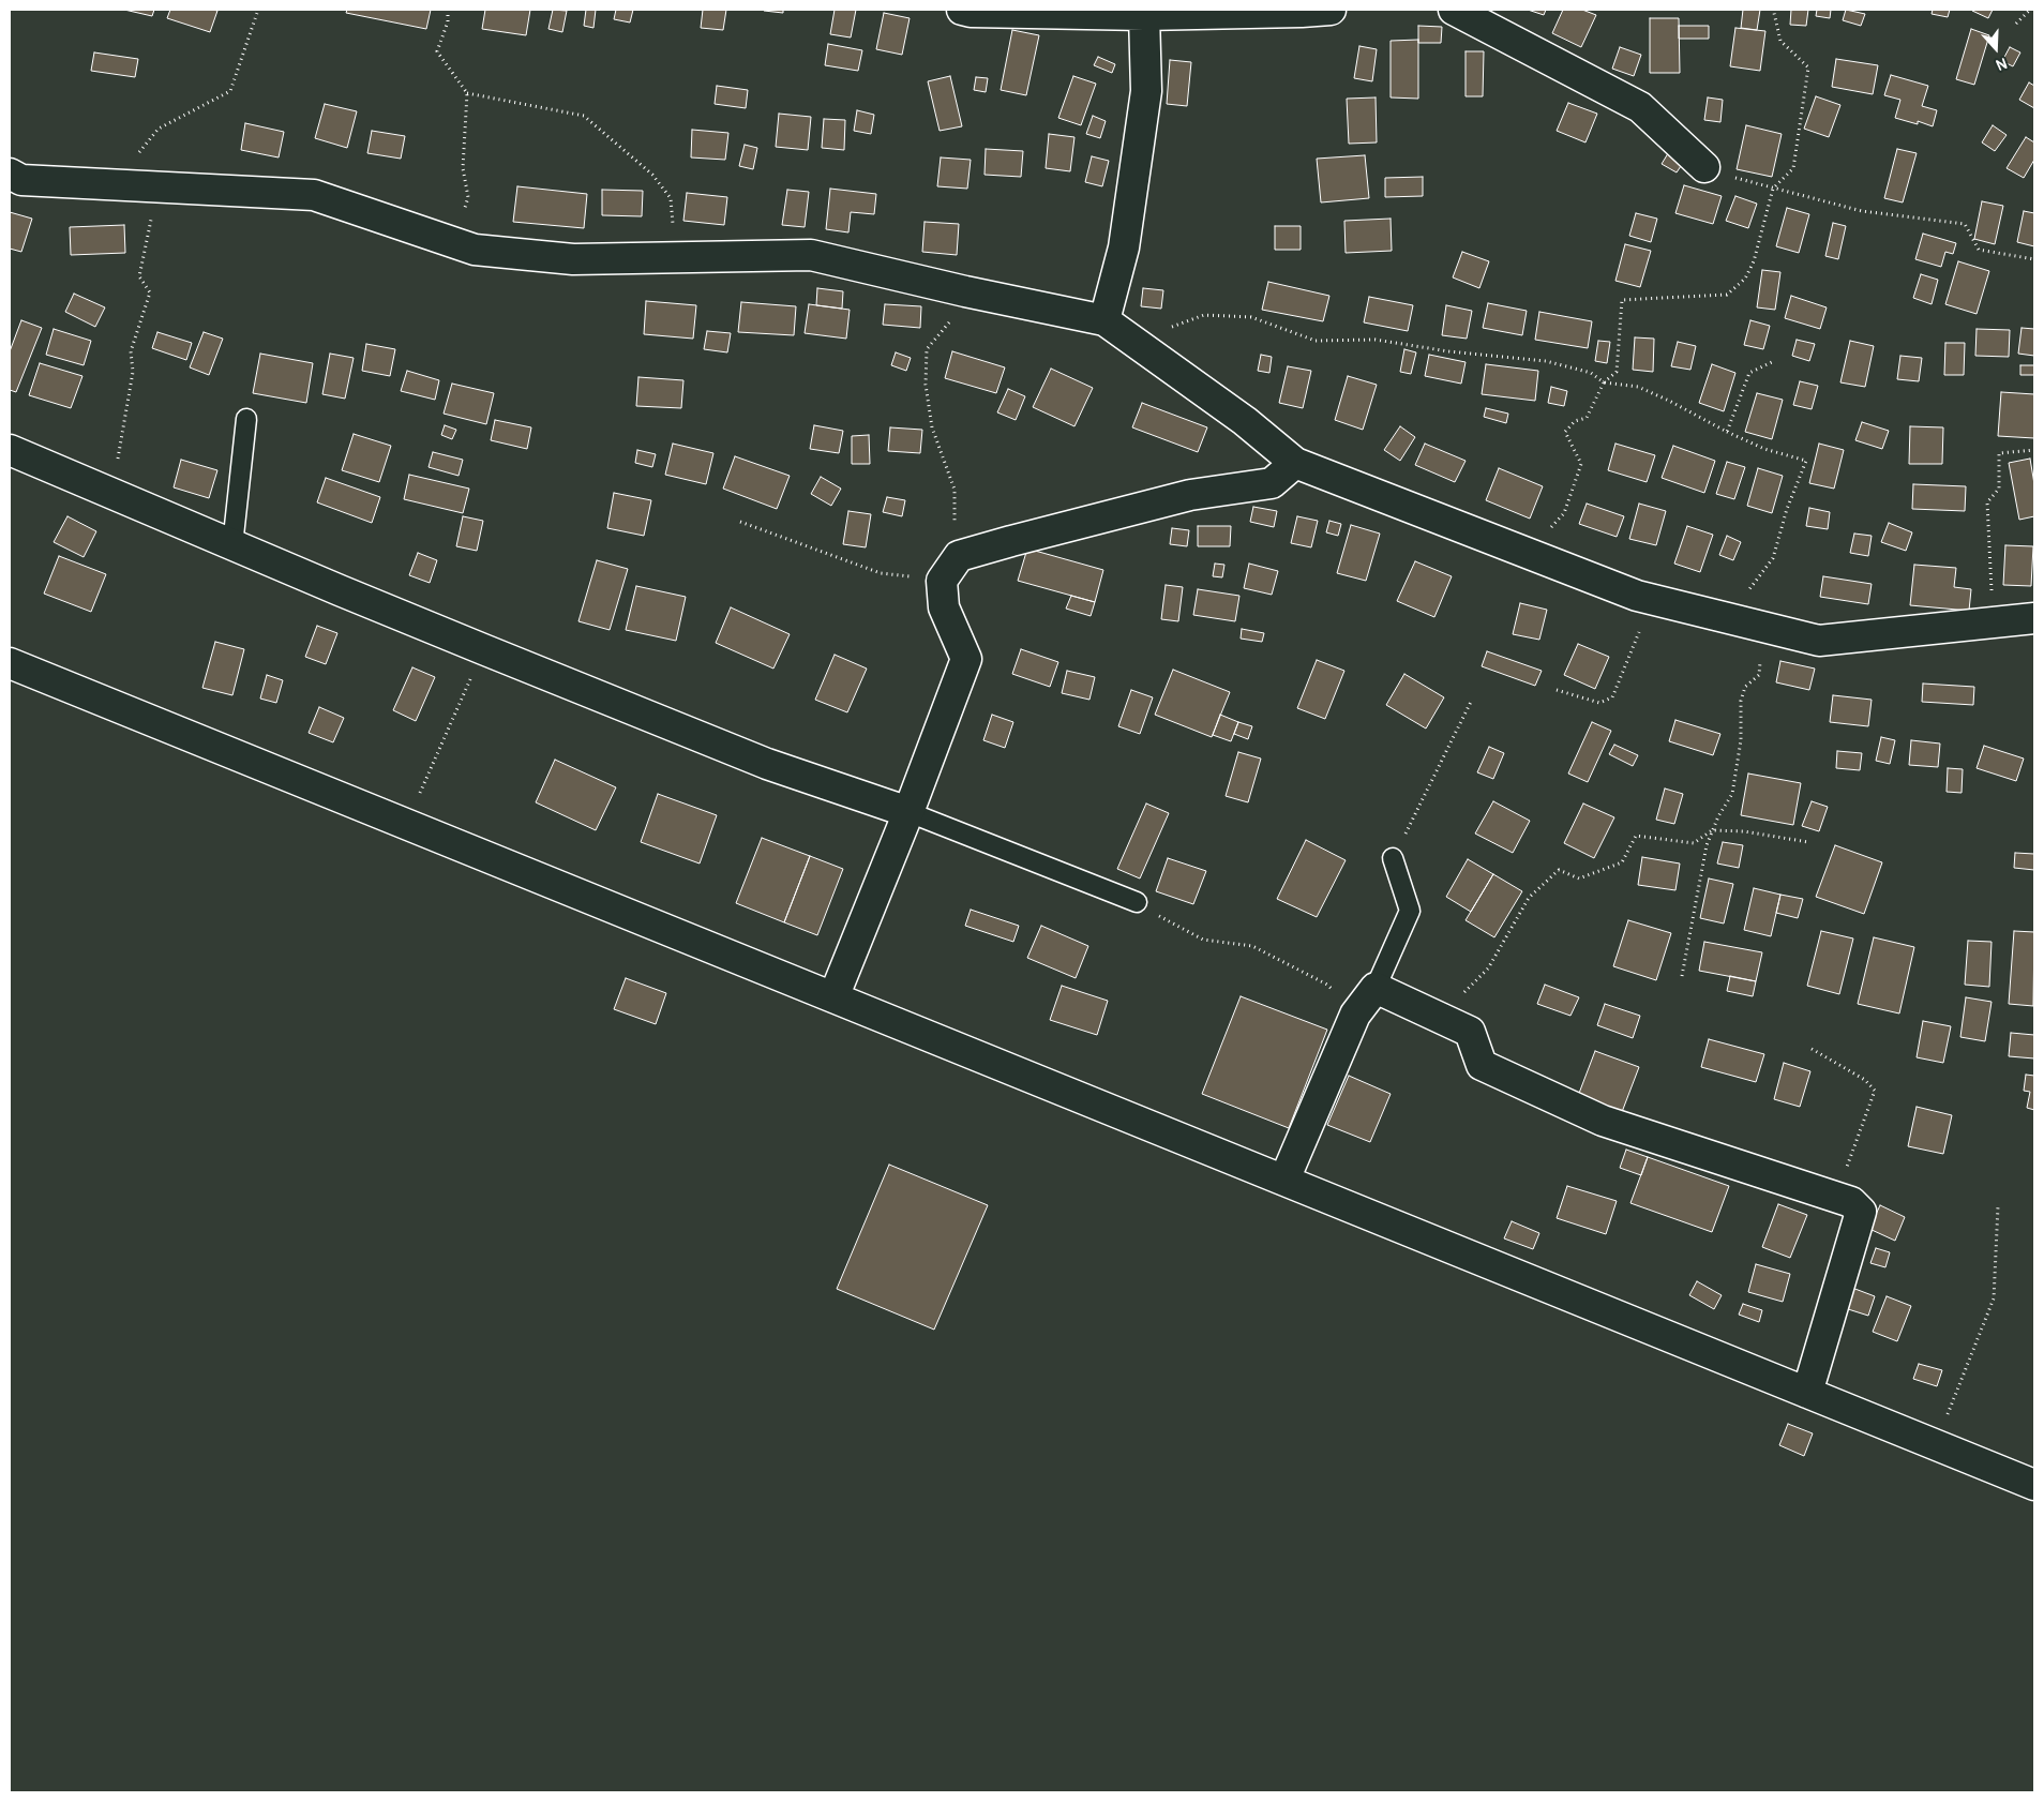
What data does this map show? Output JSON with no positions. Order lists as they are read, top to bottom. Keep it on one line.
{"north":"bottom"}
